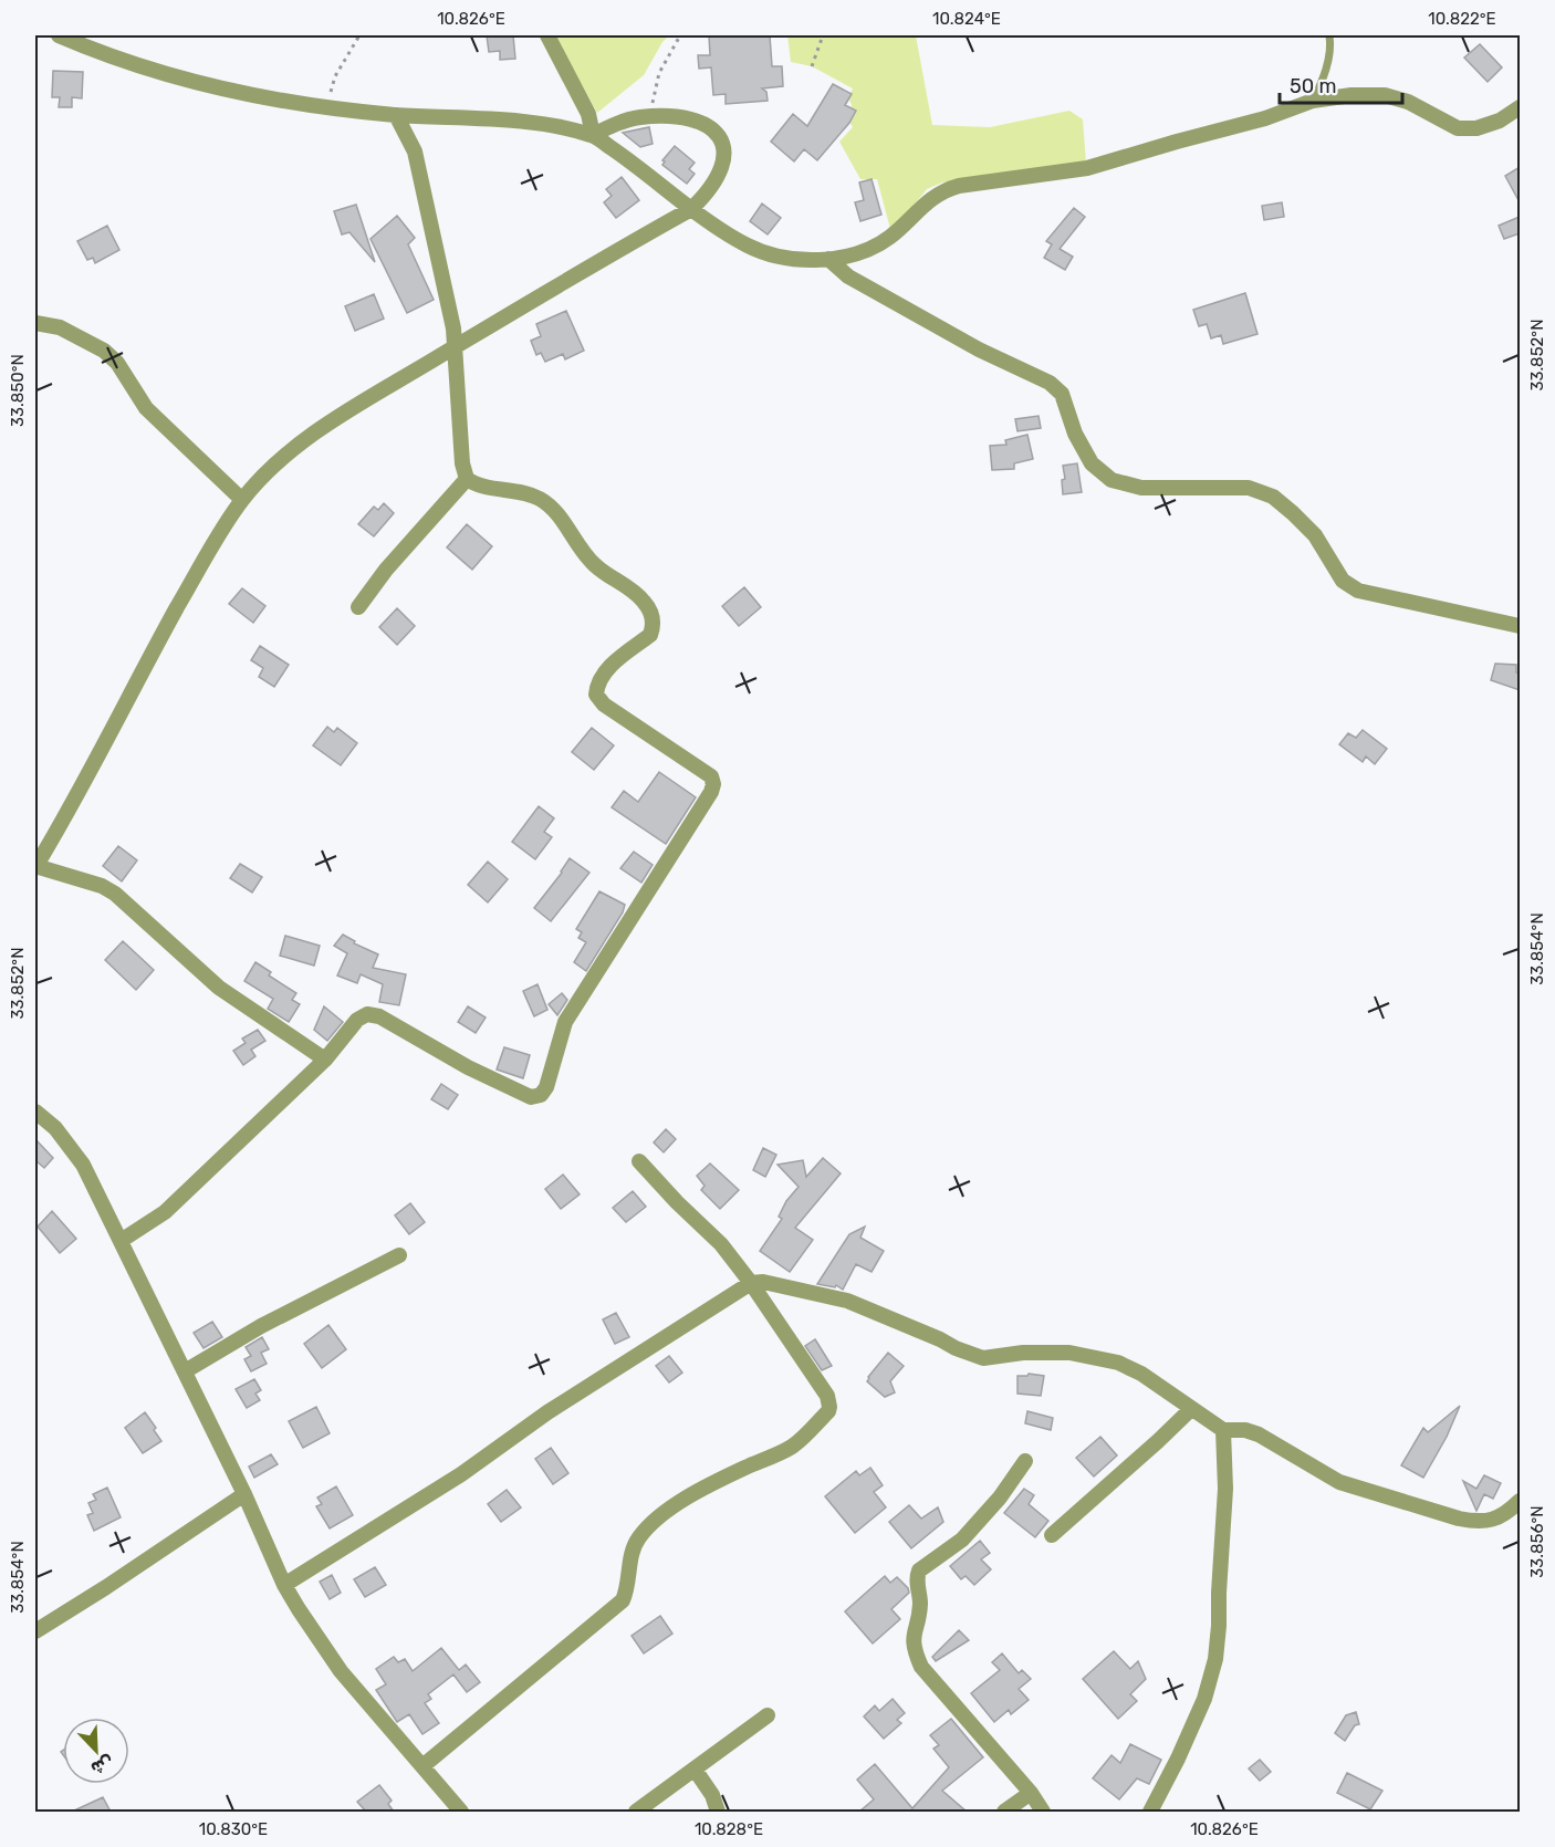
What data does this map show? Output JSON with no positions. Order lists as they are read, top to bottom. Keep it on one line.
{"scale_bar":"50 m","north":"bottom right","coordinates":["10.826°E","10.824°E","10.822°E","33.852°N","33.850°N","33.854°N","33.856°N","10.830°E","10.828°E"]}
